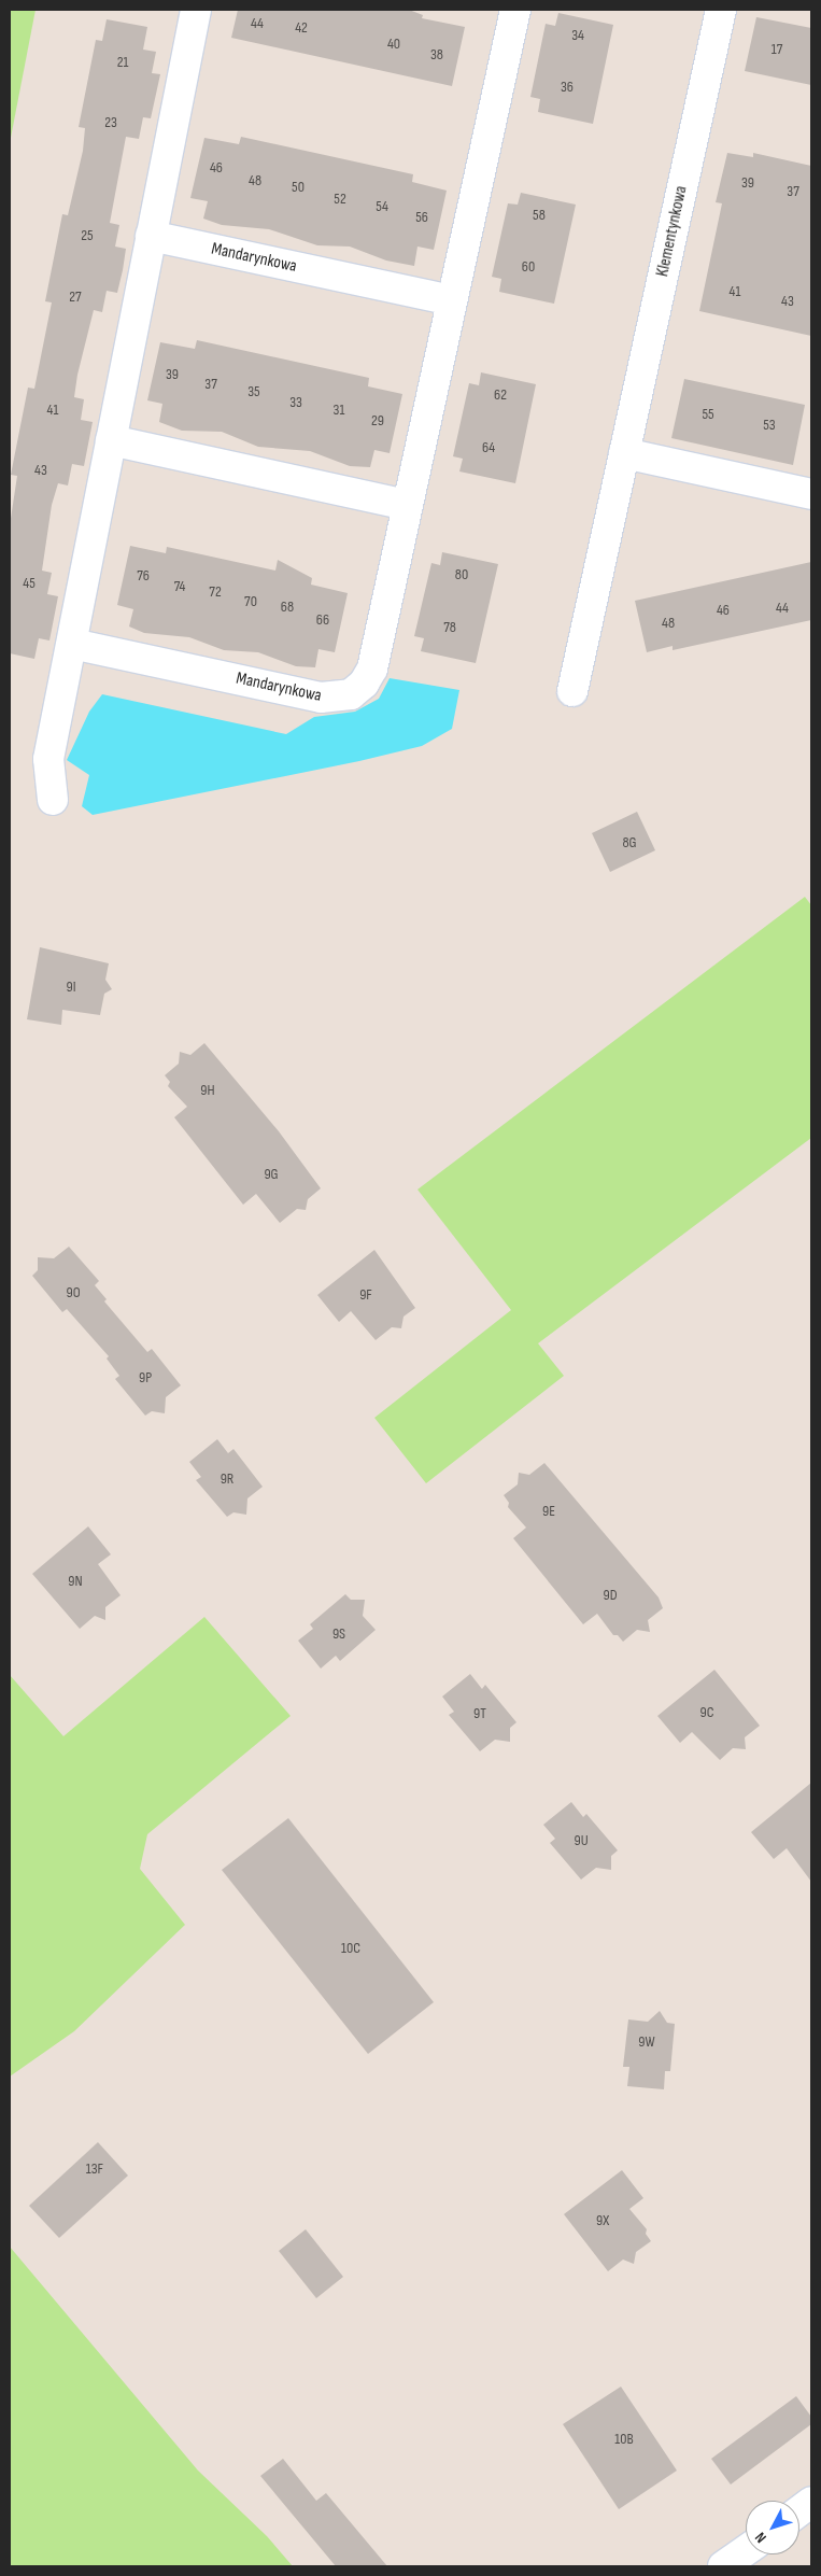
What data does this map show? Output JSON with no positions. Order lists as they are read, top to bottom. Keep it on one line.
{"streets":{"street":["Klementynkowa","Mandarynkowa"]},"house_numbers":["44","42","34","40","17","38","21","36","23","46","48","39","50","37","52","54","58","56","25","60","41","27","43","39","37","35","62","33","41","31","55","29","53","64","43","80","76","45","74","72","70","68","44","46","66","48","78","8G","9I","9H","9G","9O","9F","9P","9R","9E","9N","9D","9S","9C","9T","9U","10C","9W","13F","9X","10B"],"north":"bottom left"}
